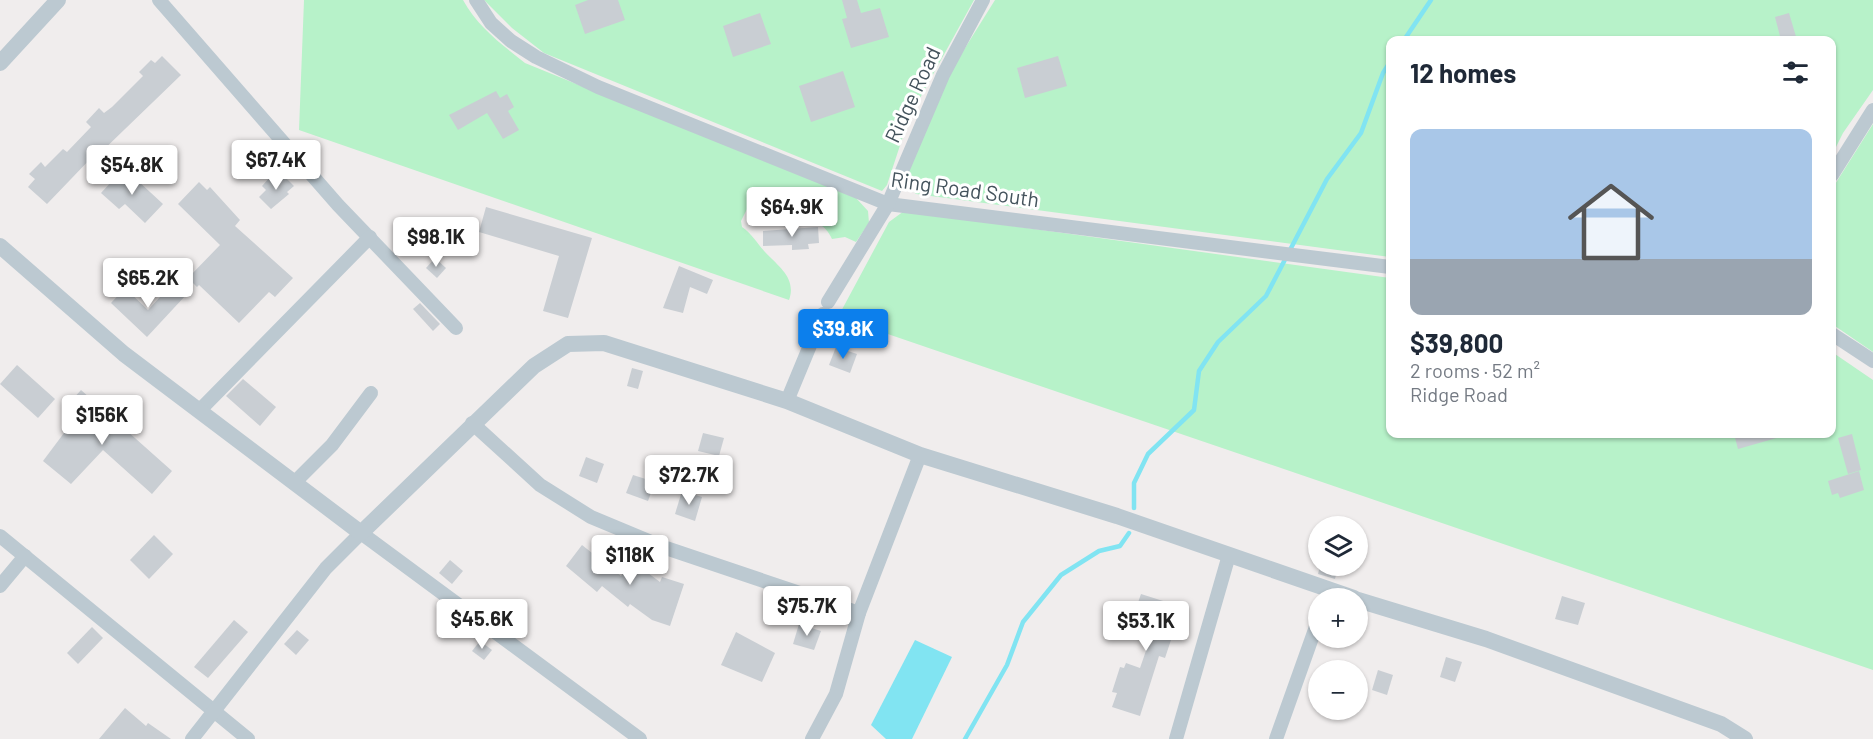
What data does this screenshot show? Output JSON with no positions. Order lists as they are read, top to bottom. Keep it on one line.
{"streets":{"street":["Ridge Road","Ring Road South"]},"crossings":[["Ridge Road","Ring Road South"]],"page":{"heading":"12 homes","list":[{"name":"$39,800","note":"2 rooms · 52 m² · Ridge Road"}],"price":["$67.4K","$54.8K","$64.9K","$98.1K","$65.2K","$39.8K","$156K","$72.7K","$118K","$75.7K","$45.6K","$53.1K"],"map_buttons":["+","−"]}}
